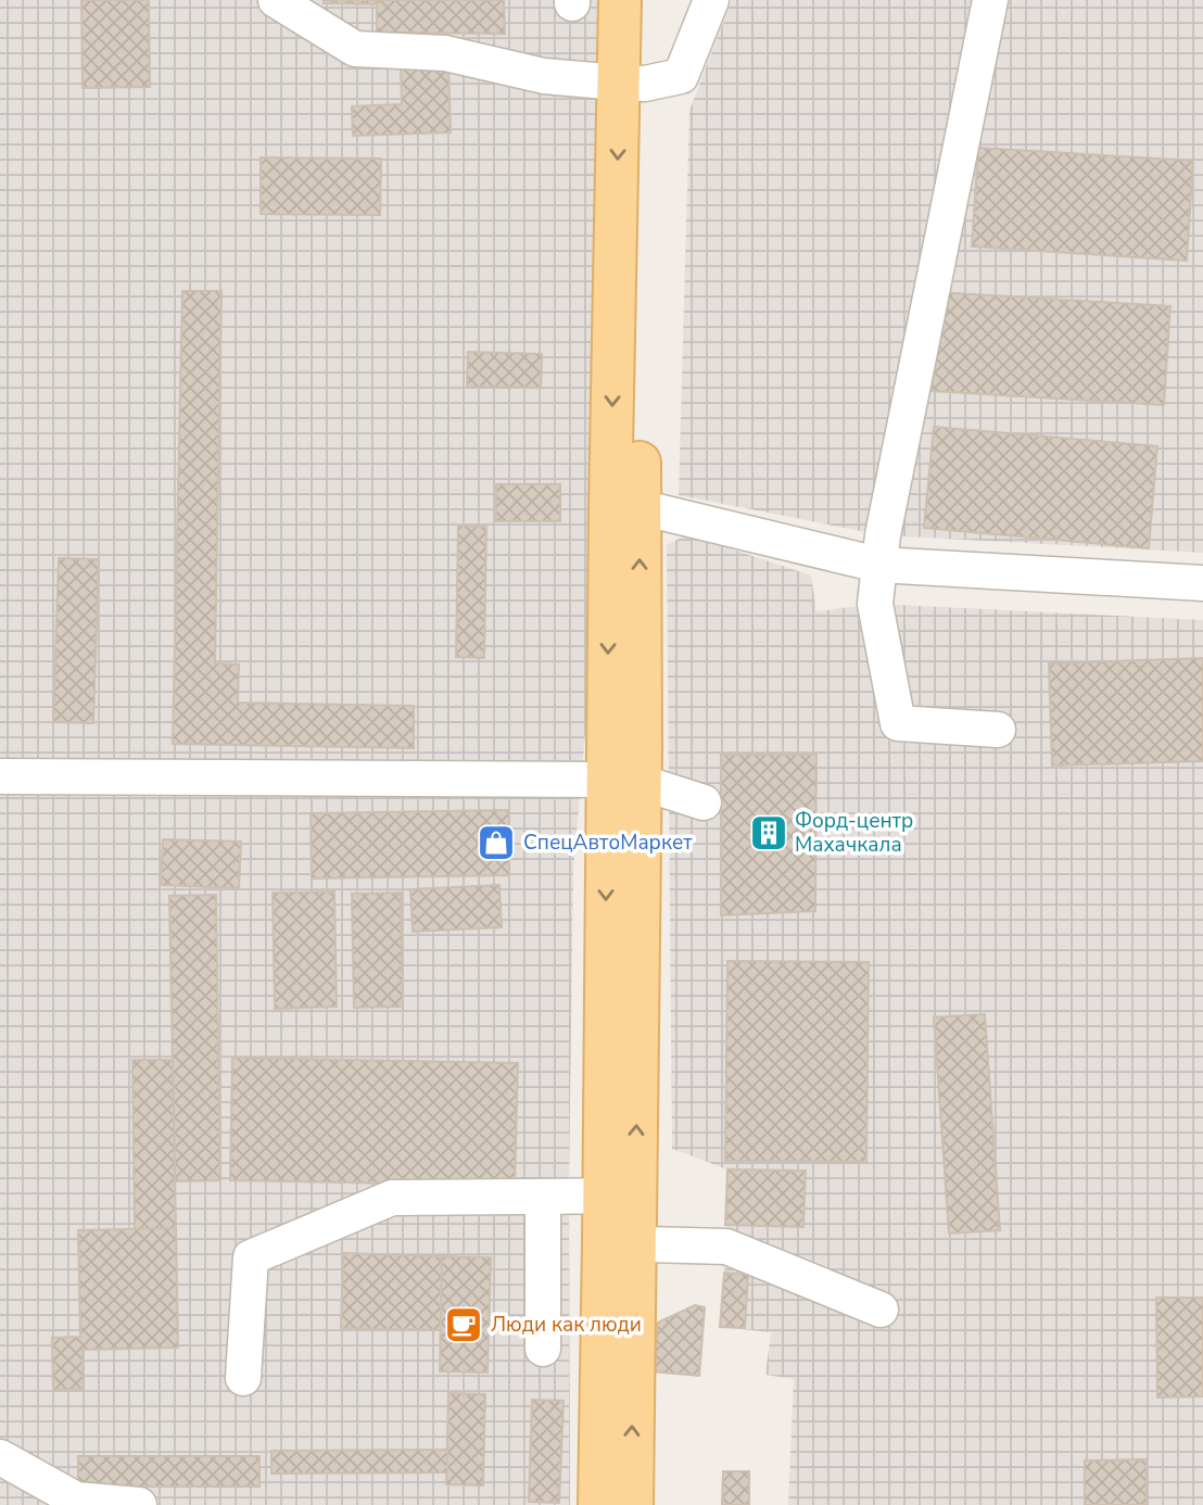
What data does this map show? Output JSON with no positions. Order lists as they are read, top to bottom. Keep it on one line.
{"places":{"building":["Форд-центр Махачкала"],"shop":["СпецАвтоМаркет"],"cafe":["Люди как люди"]}}
